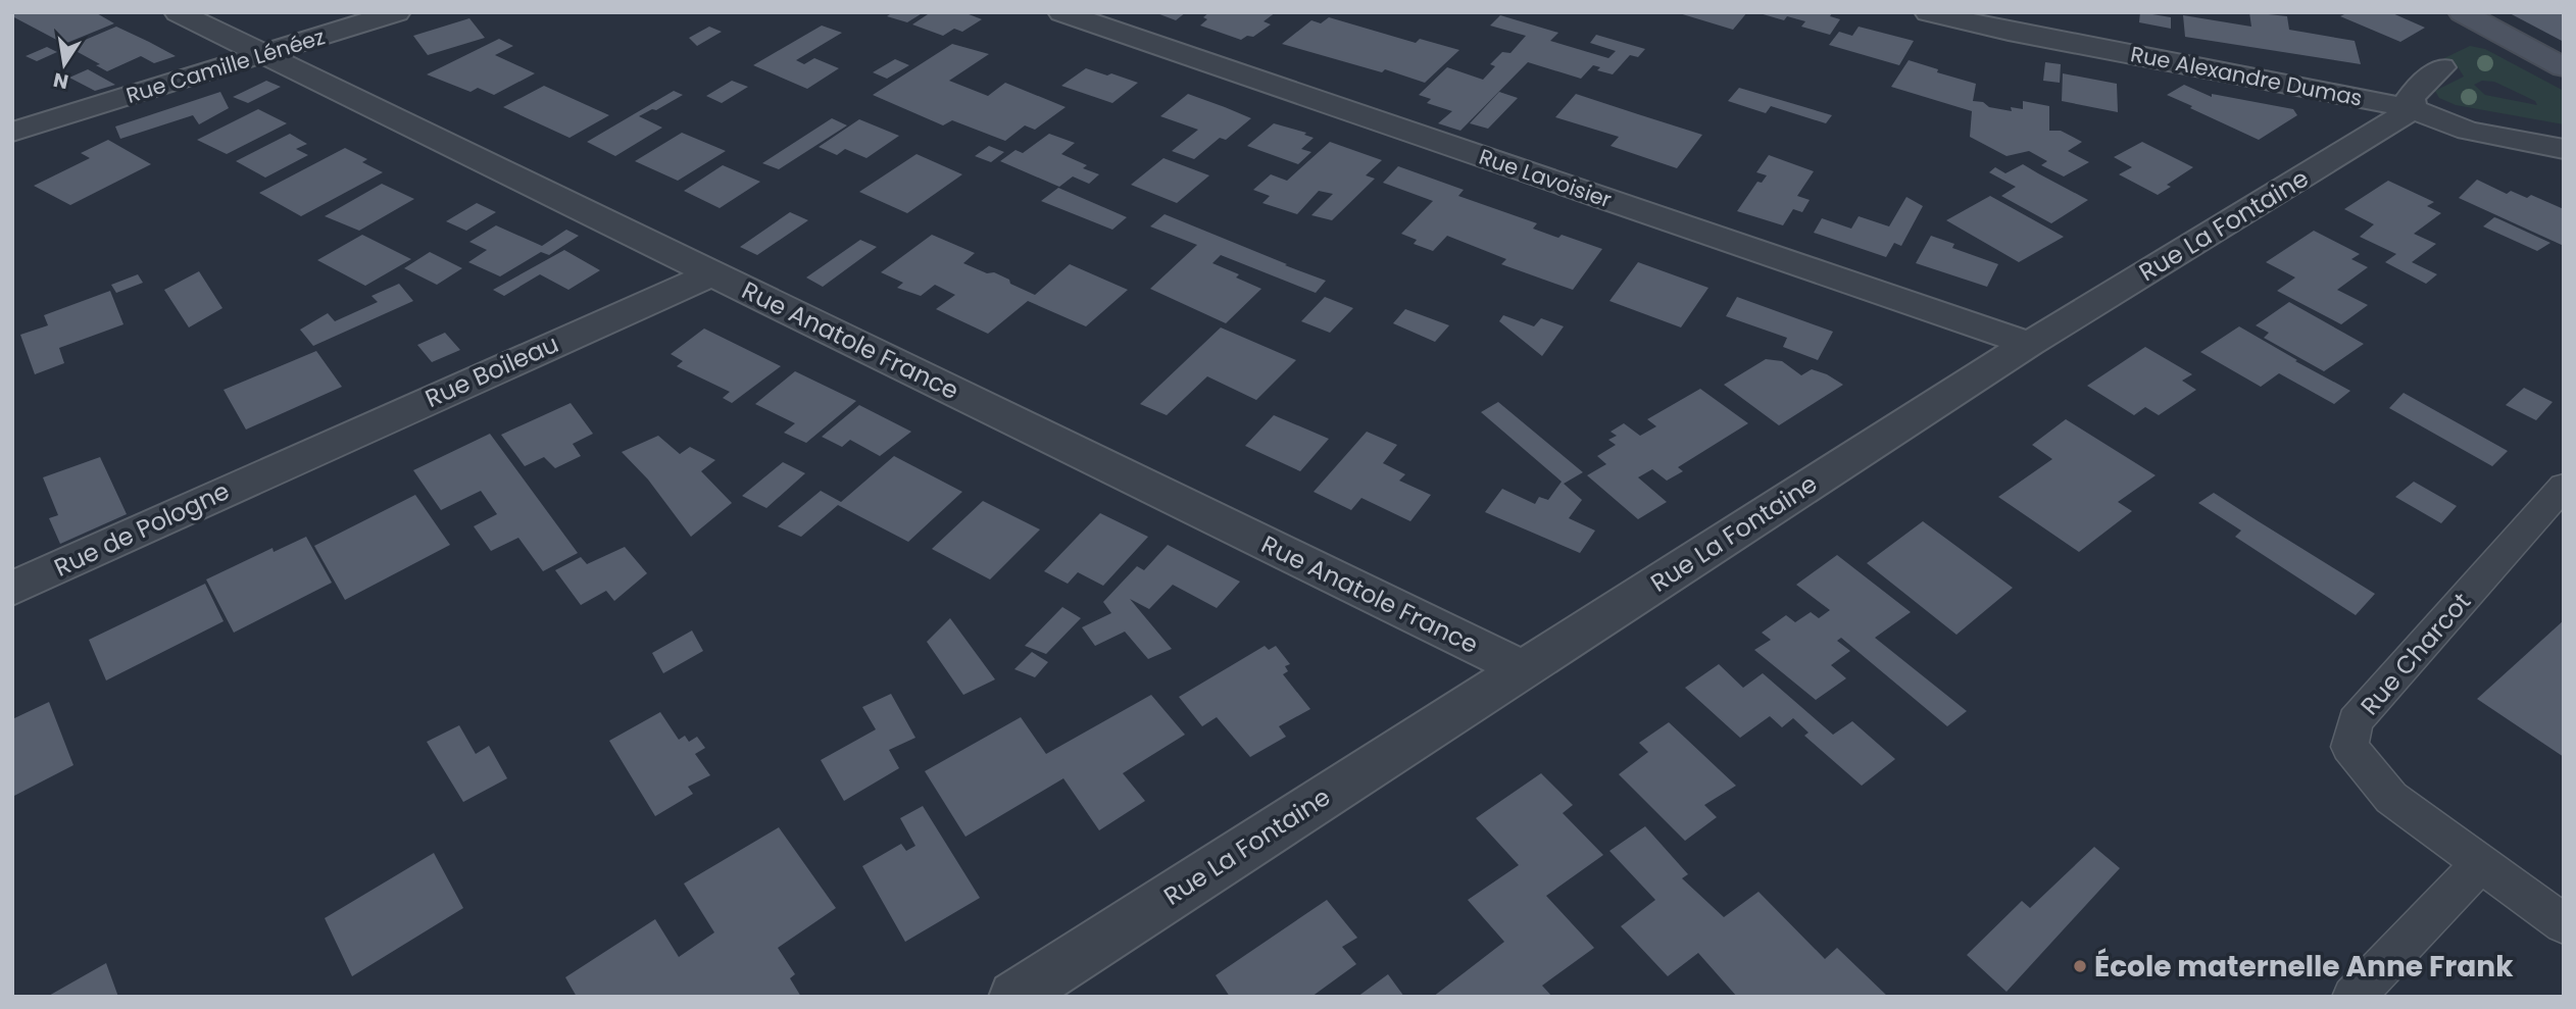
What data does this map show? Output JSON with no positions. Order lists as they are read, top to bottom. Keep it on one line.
{"streets":{"street":["Rue Camille Lénéez","Rue Alexandre Dumas","Rue Lavoisier","Rue La Fontaine","Rue Anatole France","Rue Boileau","Rue de Pologne"],"lane":["Rue Charcot"]},"crossings":[["Rue Camille Lénéez","Rue Anatole France"],["Rue Alexandre Dumas","Rue La Fontaine"],["Rue Lavoisier","Rue La Fontaine"],["Rue La Fontaine","Rue Anatole France"],["Rue Anatole France","Rue Boileau"],["Rue Boileau","Rue de Pologne"]],"places":["École maternelle Anne Frank"],"north":"bottom"}
